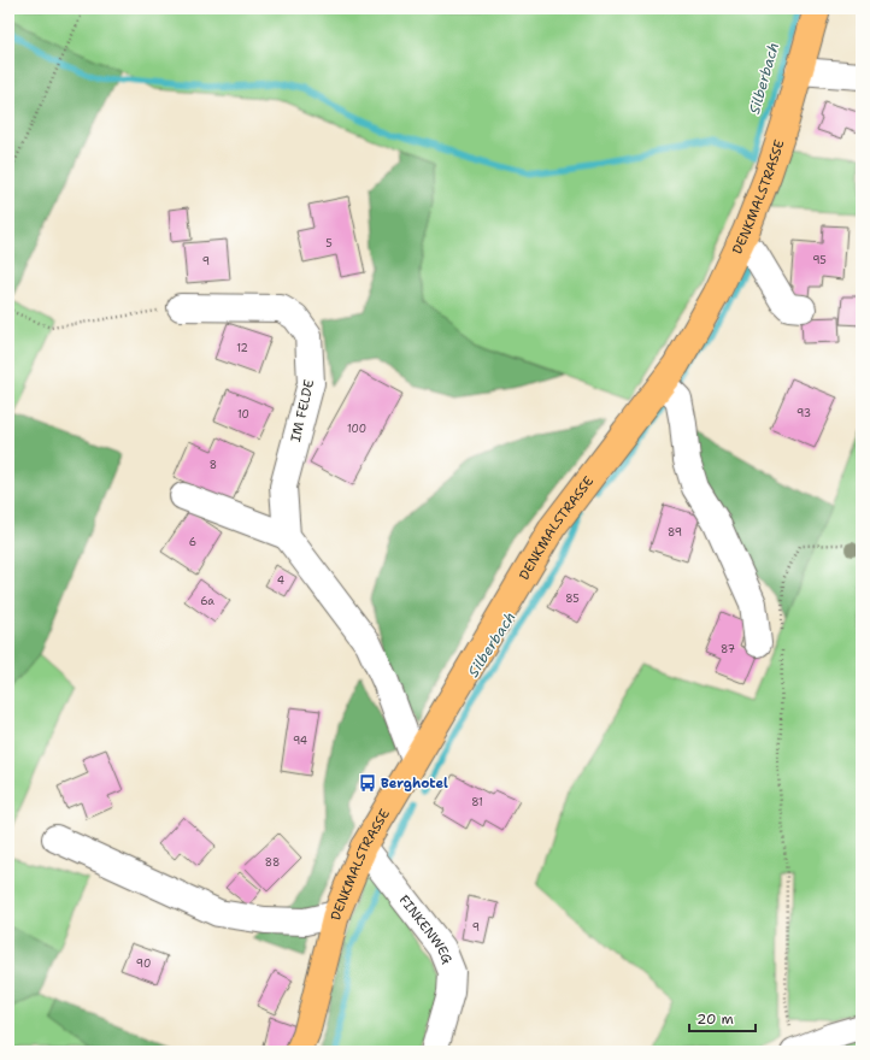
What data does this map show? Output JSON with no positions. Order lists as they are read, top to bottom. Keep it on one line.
{"streets":{"main road":["DENKMALSTRASSE"],"street":["IM FELDE","FINKENWEG"]},"crossings":[["DENKMALSTRASSE","FINKENWEG"]],"water":["Silberbach"],"places":{"bus stop":["Berghotel"]},"house_numbers":["5","95","9","12","93","10","100","8","89","6","4","85","6a","87","94","81","88","9","90"],"scale_bar":"20 m"}
